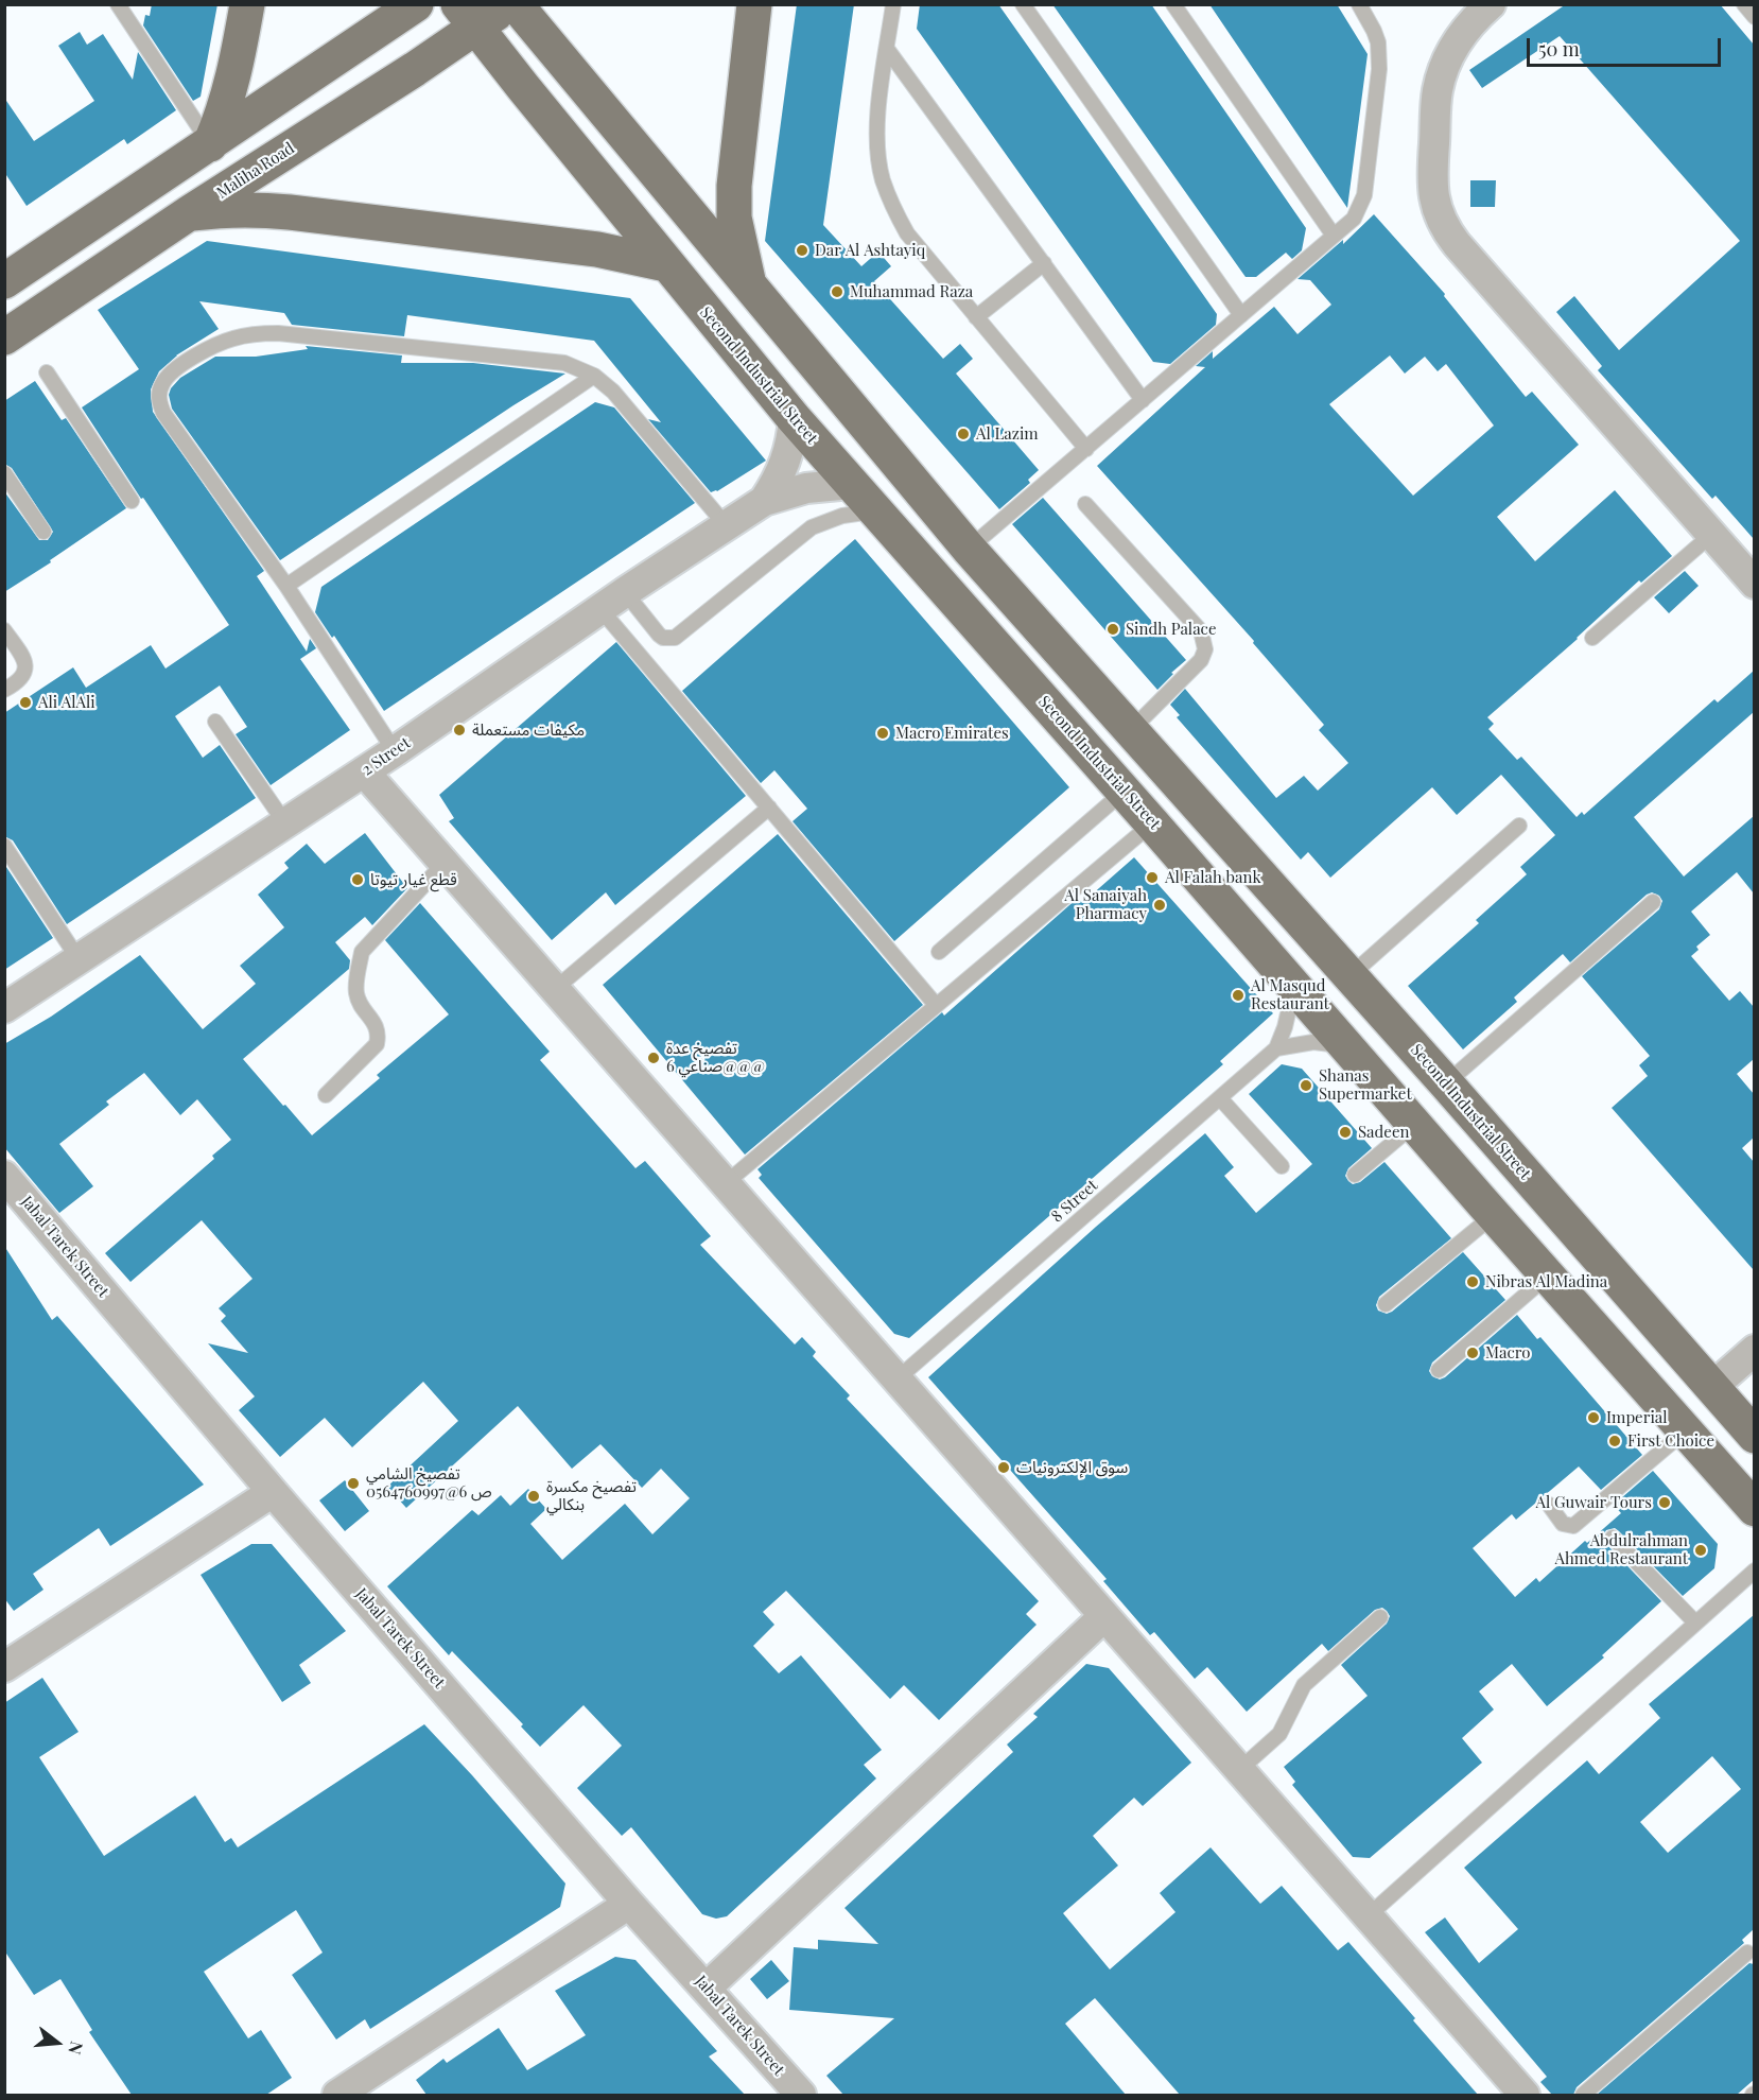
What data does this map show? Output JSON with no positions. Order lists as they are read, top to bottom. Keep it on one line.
{"streets":{"main road":["Maliha Road","Second Industrial Street"],"street":["2 Street","Jabal Tarek Street"],"lane":["8 Street"]},"crossings":[["Maliha Road","Second Industrial Street"],["Second Industrial Street","2 Street"],["Second Industrial Street","8 Street"]],"places":["Dar Al Ashtayiq","Muhammad Raza","Al Lazim","Sindh Palace","Ali AlAli","مكيفات مستعملة","Macro Emirates","Al Falah bank","قطع غيار تيوتا","Al Sanaiyah Pharmacy","Al Masqud Restaurant","تفصيخ عدة صناعي 6@@@","Shanas Supermarket","Sadeen","Nibras Al Madina","Macro","Imperial","First Choice","سوق الإلكترونيات","تفصيخ الشامي ص 6@0564760997","تفصيخ مكسرة بنكالي","Al Guwair Tours","Abdulrahman Ahmed Restaurant"],"scale_bar":"50 m","north":"right"}
